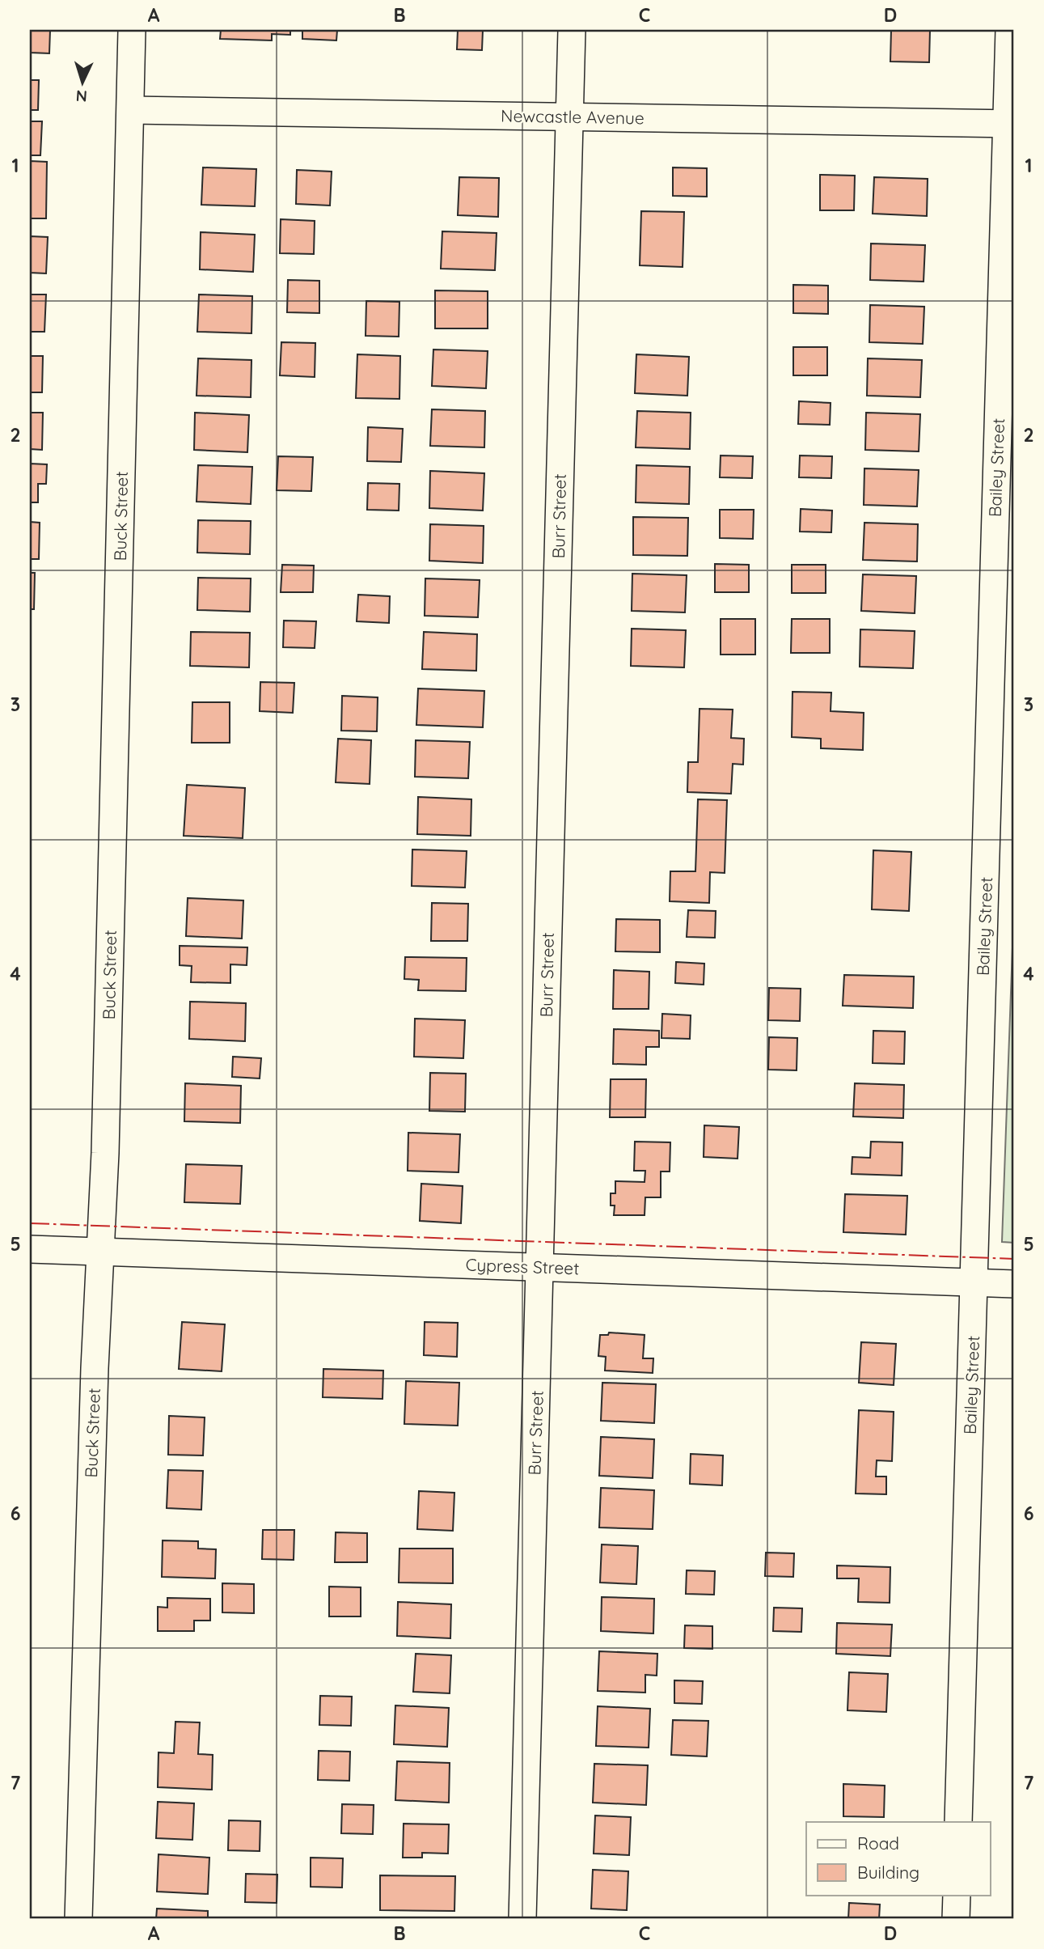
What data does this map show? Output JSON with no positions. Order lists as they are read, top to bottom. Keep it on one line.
{"streets":{"street":["Newcastle Avenue","Bailey Street","Buck Street","Burr Street","Cypress Street"]},"crossings":[["Newcastle Avenue","Bailey Street"],["Newcastle Avenue","Buck Street"],["Newcastle Avenue","Burr Street"],["Bailey Street","Cypress Street"],["Buck Street","Cypress Street"],["Burr Street","Cypress Street"]],"legend":["Road","Building"],"north":"bottom","grid":{"columns":["A","B","C","D"],"rows":["1","2","3","4","5","6","7"]}}
